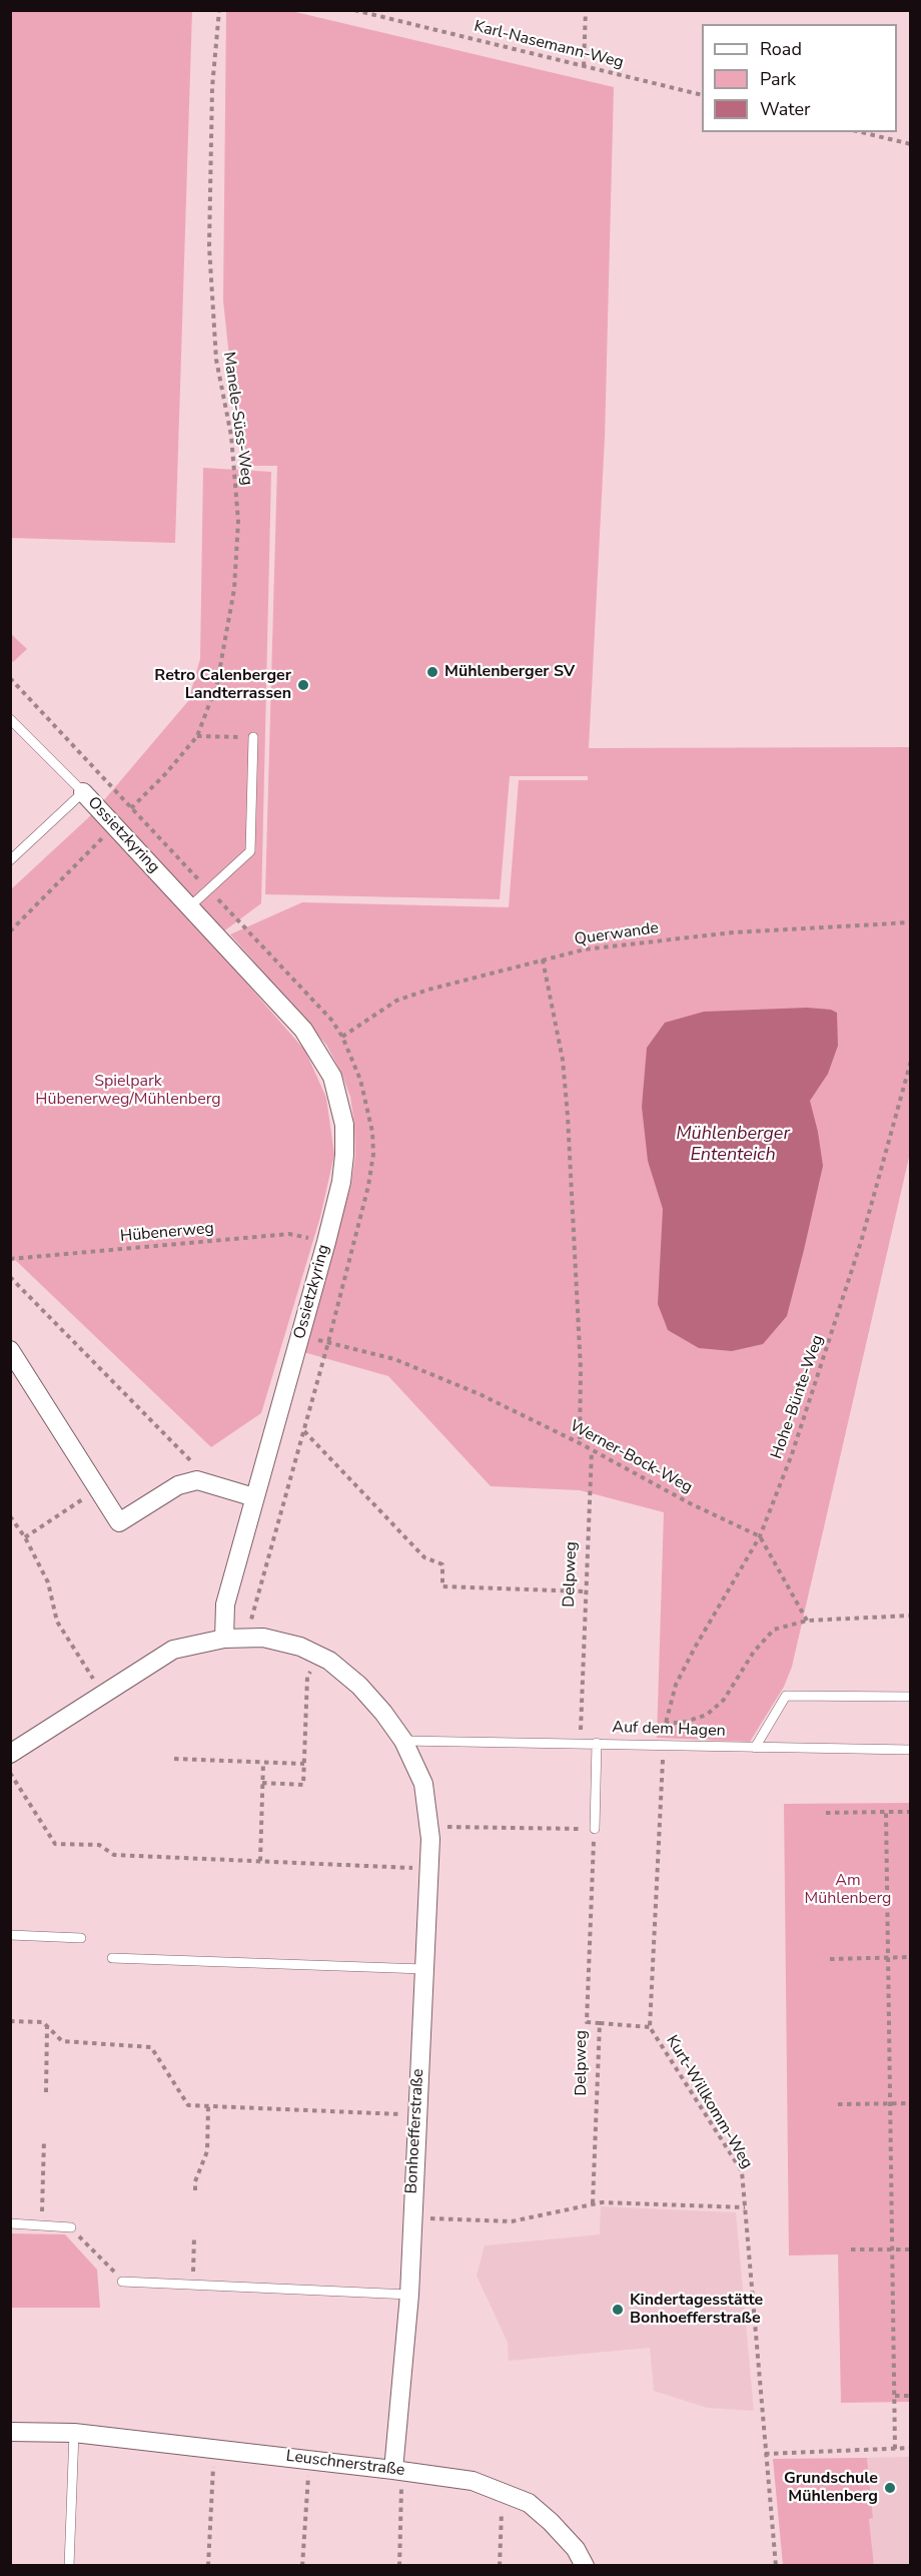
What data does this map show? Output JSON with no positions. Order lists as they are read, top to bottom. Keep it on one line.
{"streets":{"street":["Ossietzkyring","Bonhoefferstraße","Leuschnerstraße"],"lane":["Auf dem Hagen"],"path":["Karl-Nasemann-Weg","Manele-Süss-Weg","Querwande","Hübenerweg","Hohe-Bünte-Weg","Werner-Bock-Weg","Delpweg","Kurt-Willkomm-Weg"]},"crossings":[["Manele-Süss-Weg","Ossietzkyring"],["Ossietzkyring","Hübenerweg"],["Ossietzkyring","Werner-Bock-Weg"],["Ossietzkyring","Bonhoefferstraße"],["Hohe-Bünte-Weg","Werner-Bock-Weg"],["Hohe-Bünte-Weg","Auf dem Hagen"],["Hohe-Bünte-Weg","Kurt-Willkomm-Weg"],["Werner-Bock-Weg","Delpweg"],["Delpweg","Auf dem Hagen"],["Auf dem Hagen","Kurt-Willkomm-Weg"],["Bonhoefferstraße","Leuschnerstraße"]],"water":["Mühlenberger Ententeich"],"parks":["Spielpark Hübenerweg/Mühlenberg","Am Mühlenberg"],"places":["Mühlenberger SV","Retro Calenberger Landterrassen","Kindertagesstätte Bonhoefferstraße","Grundschule Mühlenberg"],"legend":["Road","Park","Water"]}
